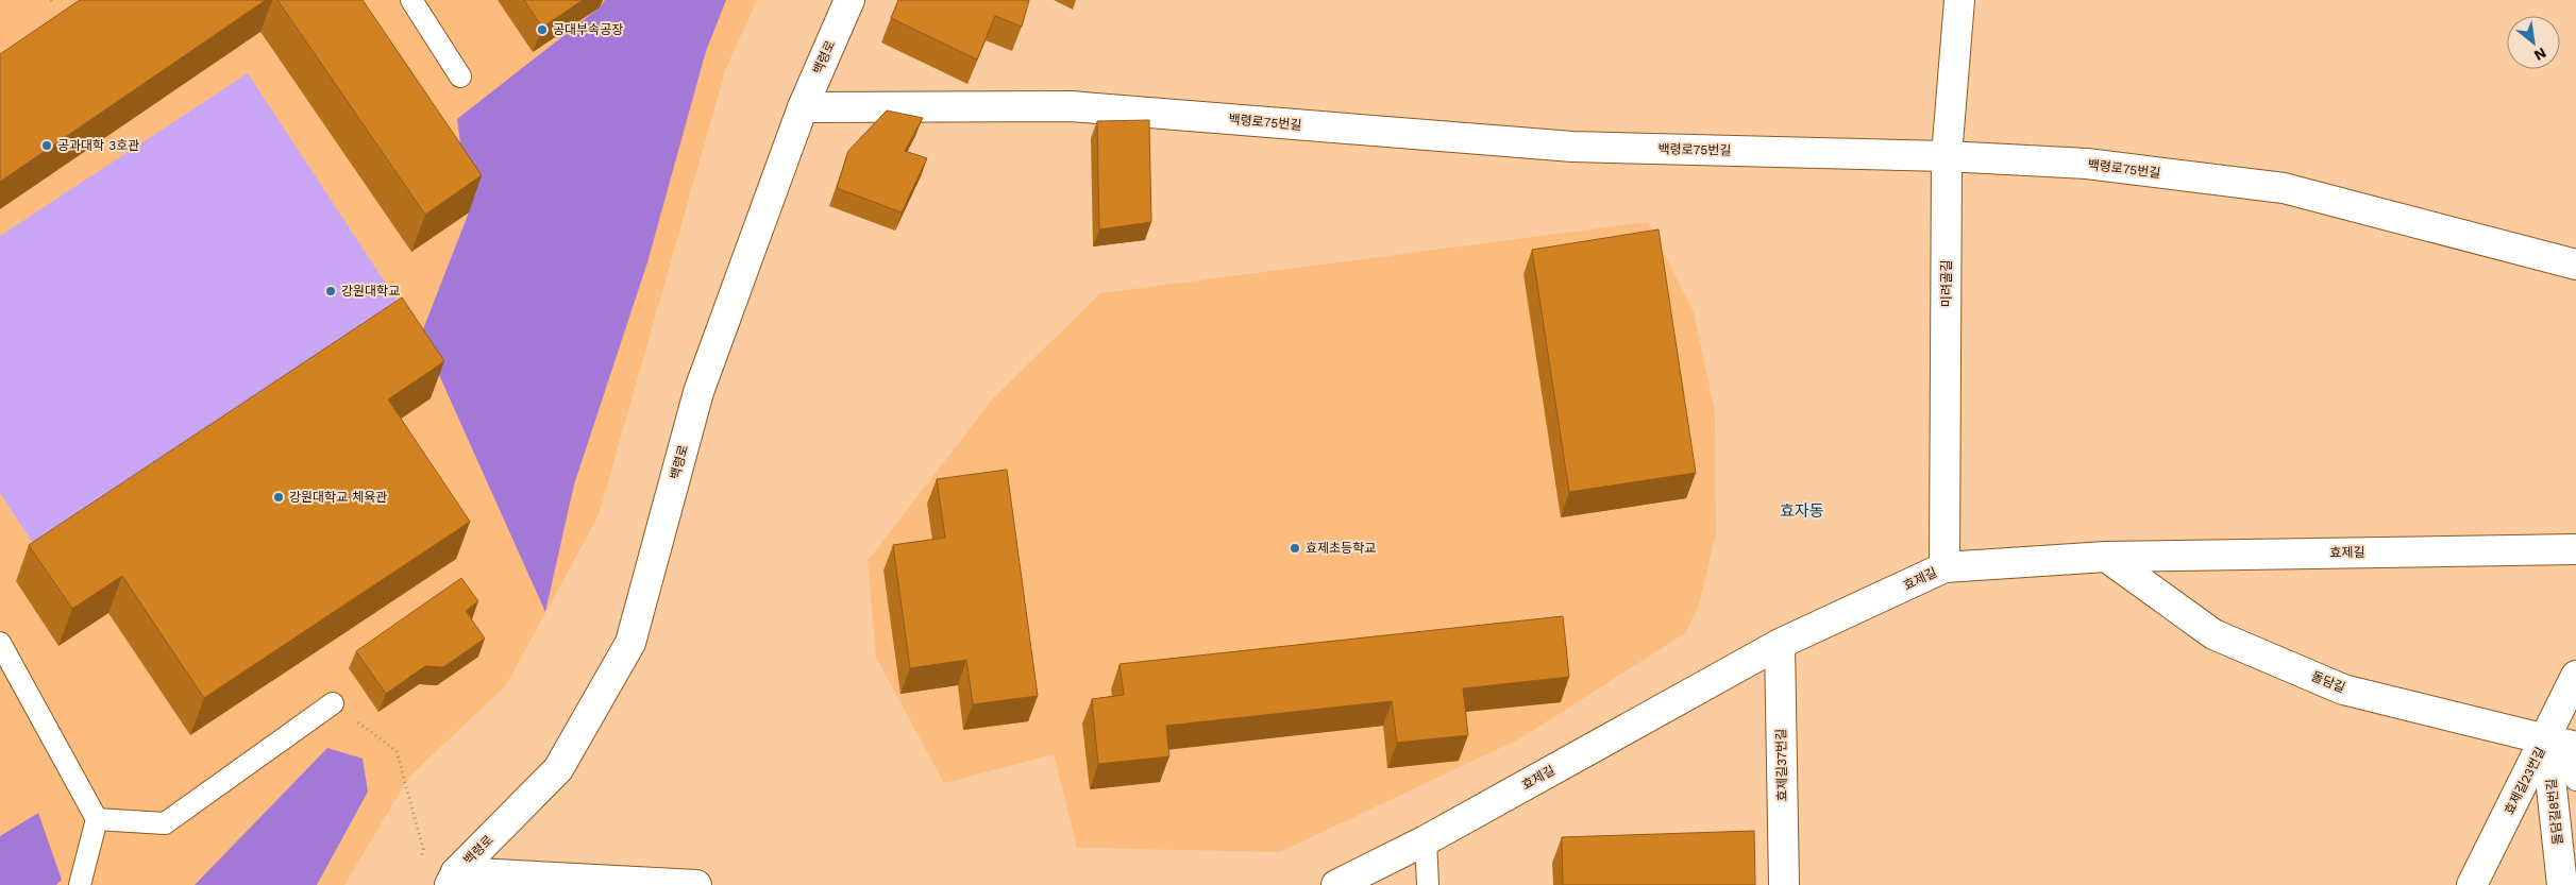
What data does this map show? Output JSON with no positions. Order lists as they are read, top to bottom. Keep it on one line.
{"streets":{"street":["백령로","백령로75번길","미려골길","효제길","돌담길","효제길37번길","효제길23번길","돌담길8번길"]},"crossings":[["백령로","백령로75번길"],["백령로75번길","미려골길"],["미려골길","효제길"],["효제길","돌담길"],["효제길","효제길37번길"],["돌담길","효제길23번길"],["돌담길","돌담길8번길"],["효제길23번길","돌담길8번길"]],"districts":["효자동"],"places":["공대부속공장","공과대학 3호관","강원대학교","강원대학교 체육관","효제초등학교"],"north":"bottom right"}
